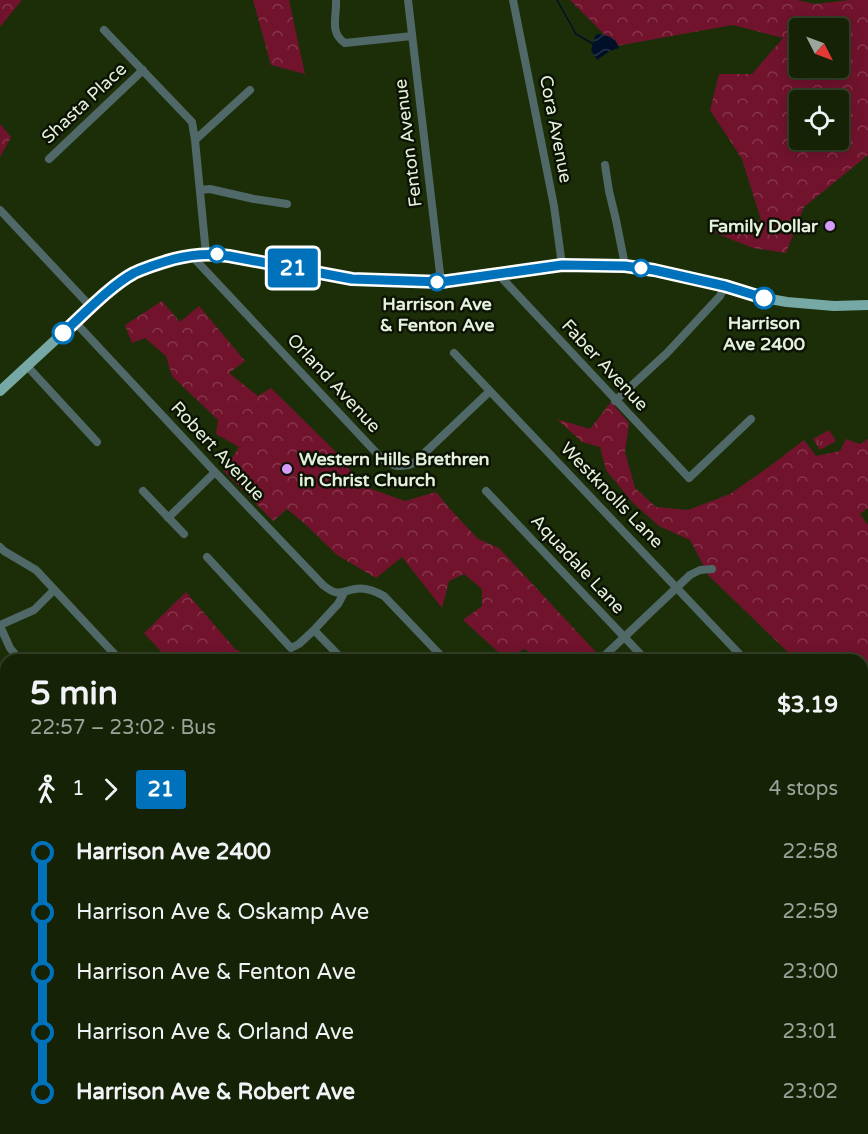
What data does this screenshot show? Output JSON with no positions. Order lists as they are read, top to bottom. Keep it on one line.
{"streets":{"street":["Shasta Place","Cora Avenue","Fenton Avenue","Faber Avenue","Orland Avenue","Robert Avenue","Westknolls Lane","Aquadale Lane"]},"crossings":[["Orland Avenue","Westknolls Lane"]],"places":["Family Dollar","Harrison Ave & Fenton Ave","Harrison Ave 2400","Western Hills Brethren in Christ Church"],"lines":["bus line 21"],"north":"bottom right","page":{"on_map":"21","heading":["5 min","22:57 – 23:02 · Bus","$3.19"],"legs":["1","21","4 stops"],"list":[{"name":"Harrison Ave 2400","value":"22:58"},{"name":"Harrison Ave & Oskamp Ave","value":"22:59"},{"name":"Harrison Ave & Fenton Ave","value":"23:00"},{"name":"Harrison Ave & Orland Ave","value":"23:01"},{"name":"Harrison Ave & Robert Ave","value":"23:02"}]}}
